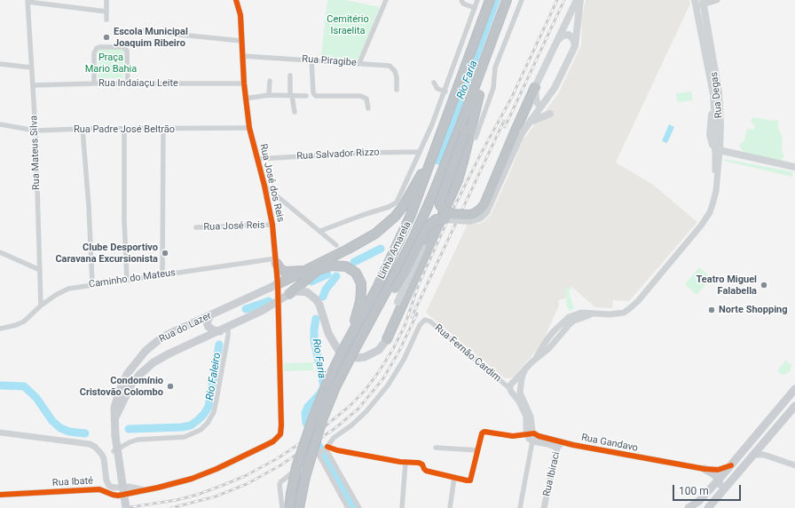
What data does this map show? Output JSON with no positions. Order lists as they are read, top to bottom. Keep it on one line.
{"streets":{"highway":["Linha Amarela"],"main road":["Rua Degas","Rua do Lazer"],"street":["Rua Piragibe","Rua Indaiaçu Leite","Rua Padre José Beltrão","Rua Mateus Silva","Rua Salvador Rizzo","Rua José dos Reis","Rua José Reis","Caminho do Mateus","Rua Fernão Cardim","Rua Gandavo","Rua Ibiraci","Rua Ibaté"]},"crossings":[["Rua Piragibe","Rua José dos Reis"],["Rua Indaiaçu Leite","Rua Mateus Silva"],["Rua Indaiaçu Leite","Rua José dos Reis"],["Rua Degas","Rua Fernão Cardim"],["Rua Padre José Beltrão","Rua Mateus Silva"],["Rua Padre José Beltrão","Rua José dos Reis"],["Rua Mateus Silva","Caminho do Mateus"],["Rua Salvador Rizzo","Rua José dos Reis"],["Rua José dos Reis","Rua José Reis"],["Rua José dos Reis","Caminho do Mateus"],["Rua José dos Reis","Rua do Lazer"],["Rua José dos Reis","Rua Ibaté"],["Rua Gandavo","Rua Ibiraci"]],"water":["Rio Faria","Rio Faleiro"],"parks":["Cemitério Israelita","Praça Mario Bahia"],"places":["Escola Municipal Joaquim Ribeiro","Clube Desportivo Caravana Excursionista","Teatro Miguel Falabella","Norte Shopping","Condomínio Cristovão Colombo"],"scale_bar":"100 m"}
